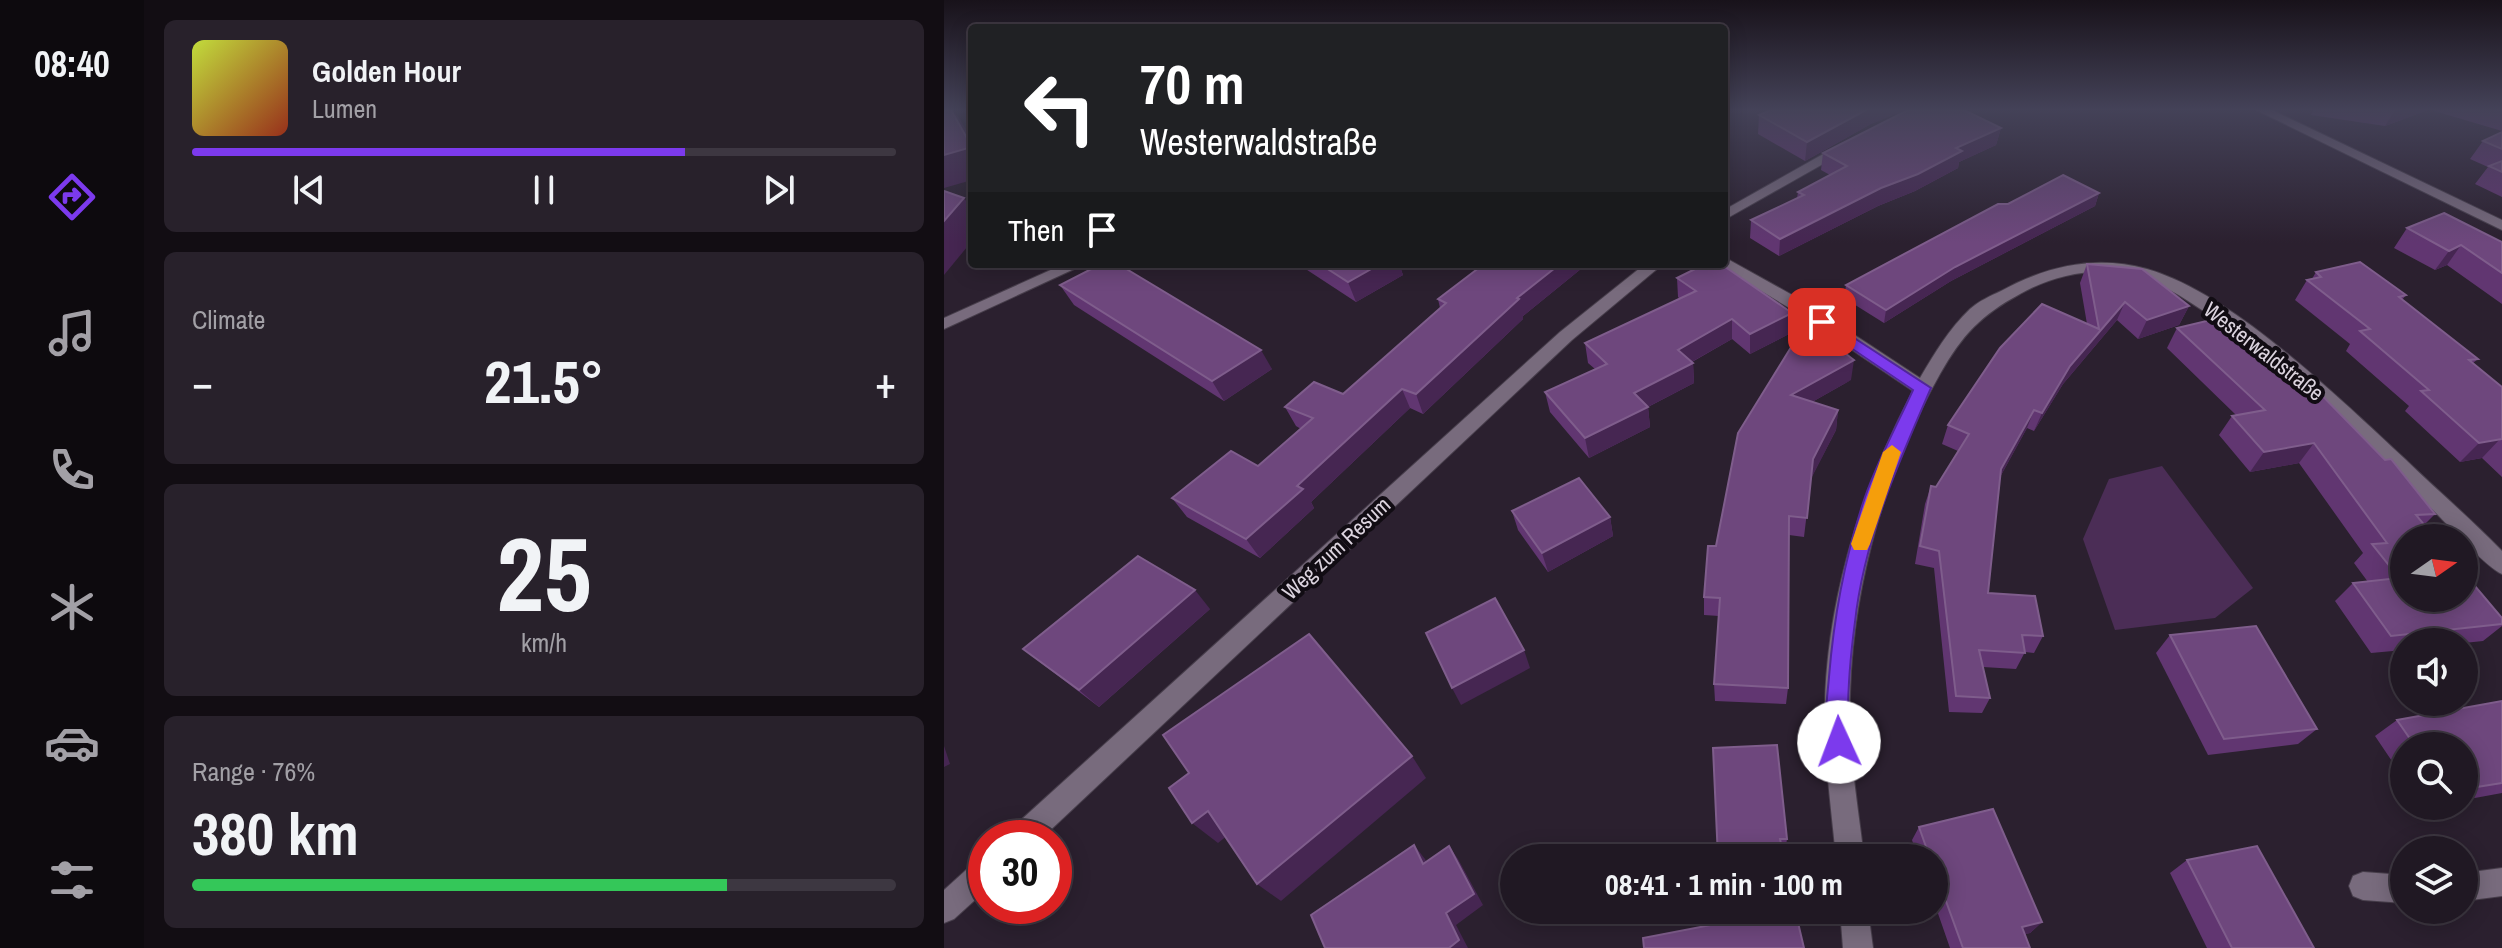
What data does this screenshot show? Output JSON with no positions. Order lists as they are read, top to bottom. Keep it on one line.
{"streets":{"street":["Westerwaldstraße","Weg zum Resum"]},"north":"right","page":{"tabs":"08:40","turn":["70 m","Westerwaldstraße"],"song":["Golden Hour","Lumen"],"then":"Then","tile":["Climate",["25","km/h"],["Range · 76%","380 km"]],"heat":["−","21.5°","+"],"limit":"30","trip":"08:41 · 1 min · 100 m"}}
